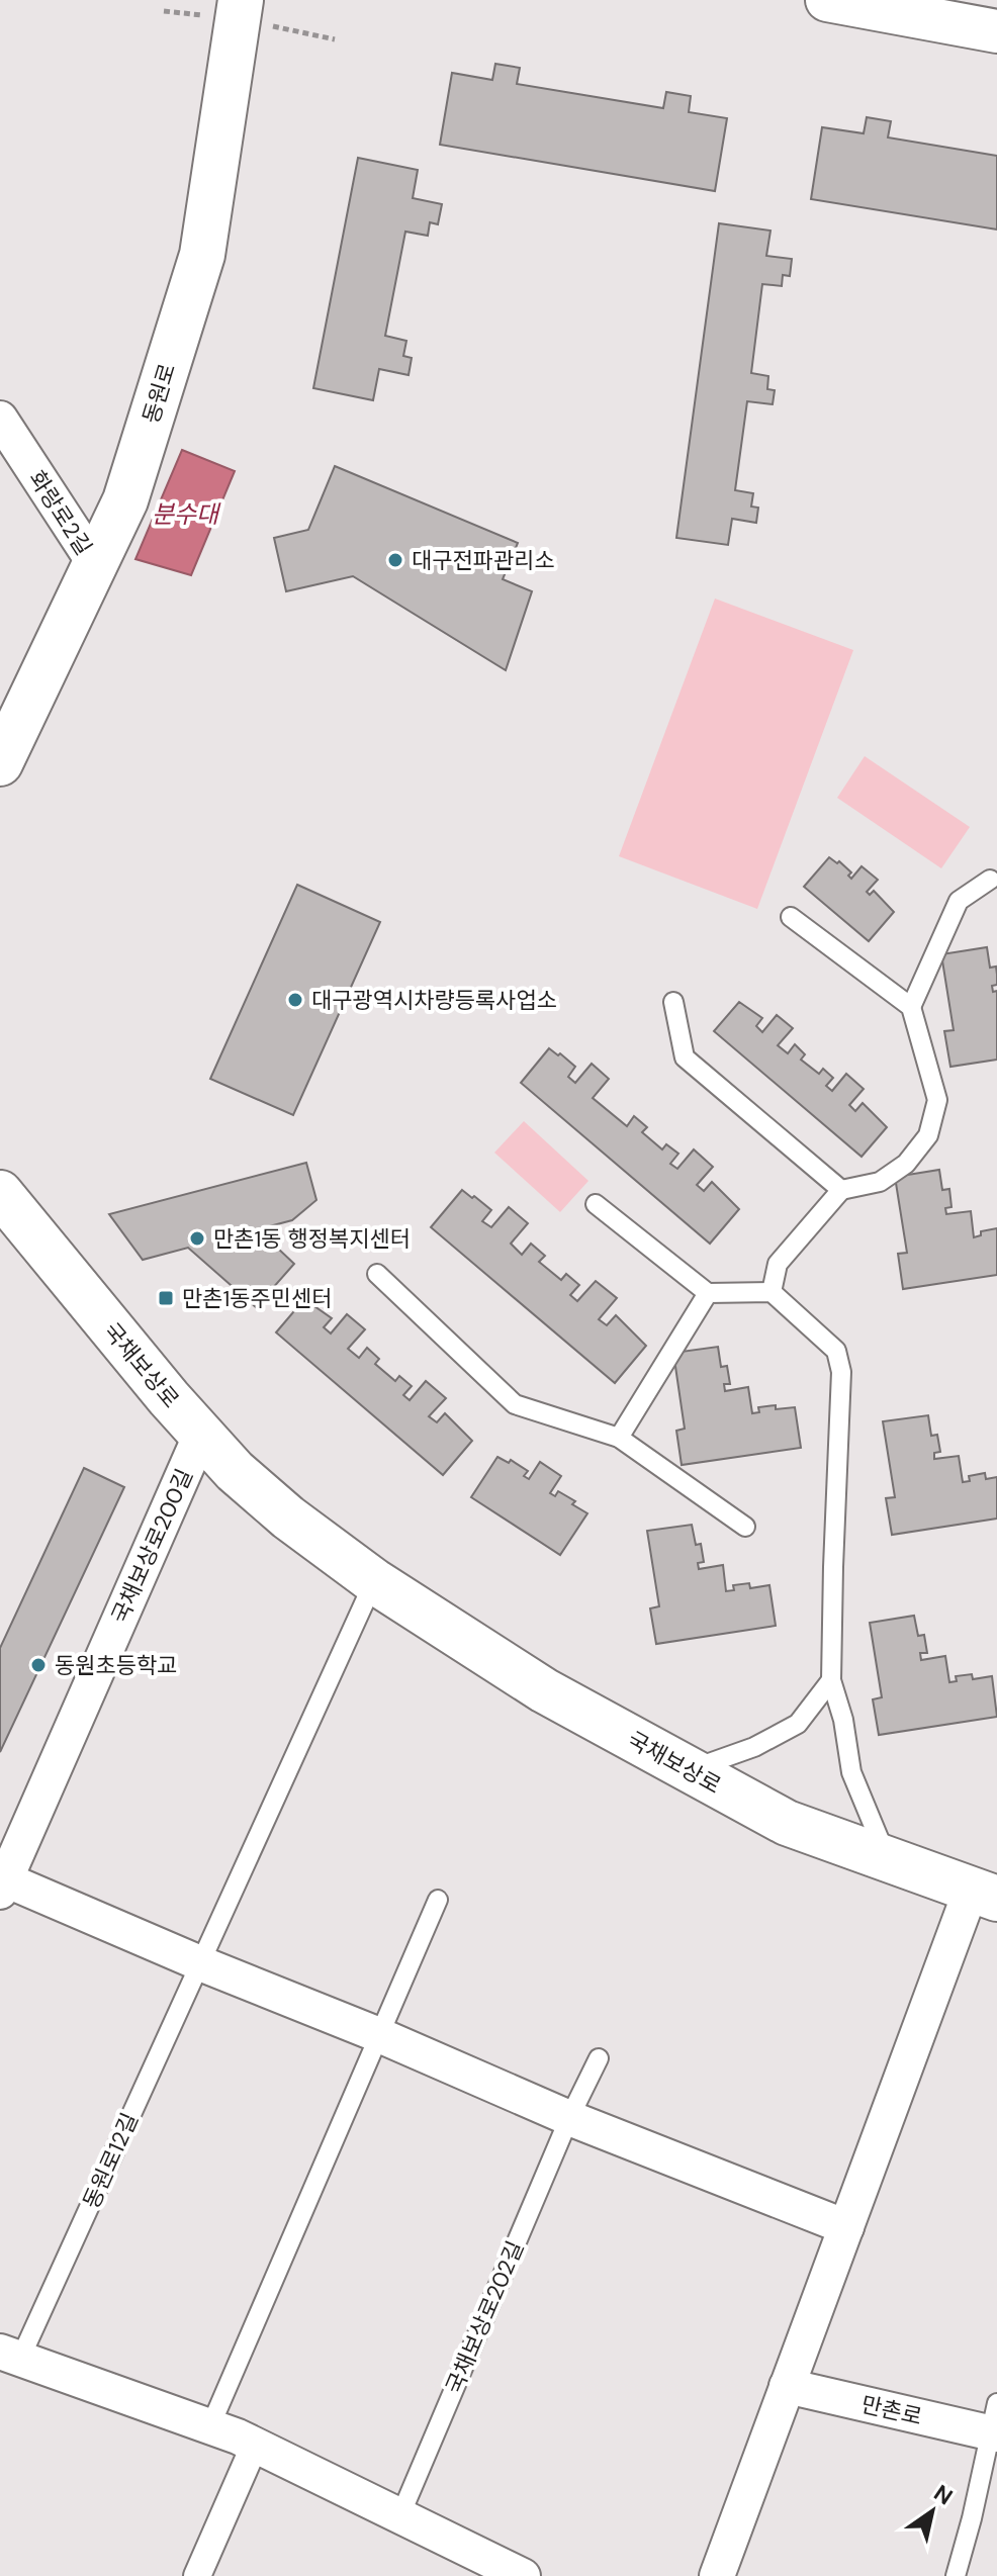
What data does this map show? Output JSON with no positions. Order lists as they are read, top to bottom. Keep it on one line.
{"streets":{"main road":["동원로","국채보상로"],"street":["화랑로2길","국채보상로200길","동원로12길","만촌로"],"lane":["국채보상로202길"]},"crossings":[["동원로","화랑로2길"],["국채보상로","국채보상로200길"],["국채보상로200길","동원로12길"],["국채보상로200길","국채보상로202길"],["동원로12길","국채보상로202길"]],"water":["분수대"],"places":{"other":["대구전파관리소","대구광역시차량등록사업소","만촌1동 행정복지센터","동원초등학교"],"transit":["만촌1동주민센터"]},"north":"top right"}
